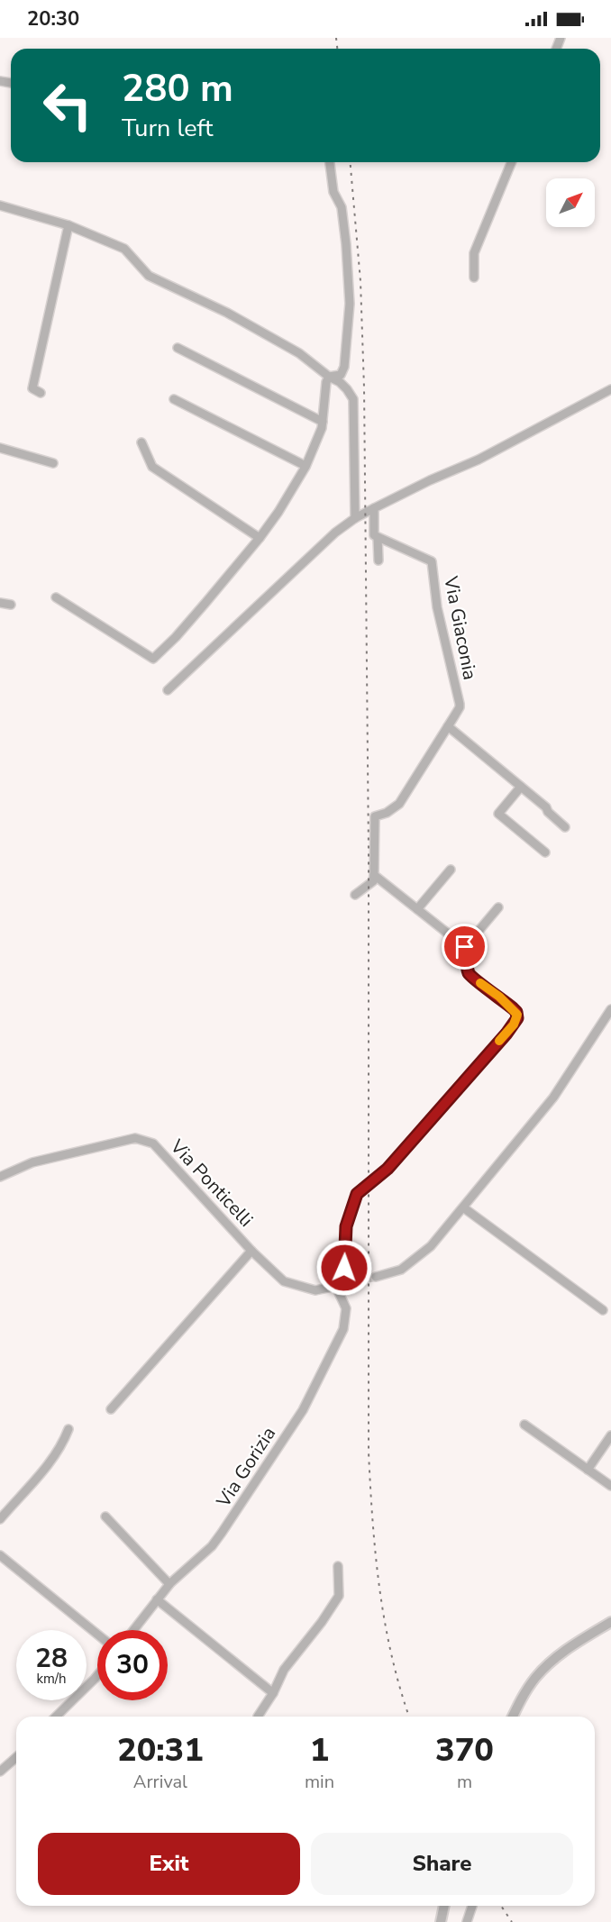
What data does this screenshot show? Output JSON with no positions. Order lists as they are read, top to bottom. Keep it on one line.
{"streets":{"street":["Via Giaconia","Via Ponticelli","Via Gorizia"]},"crossings":[["Via Ponticelli","Via Gorizia"]],"north":"top right","page":{"status":"20:30","turn":["280 m","Turn left"],"speed":"28 km/h","limit":"30","eta":["20:31","Arrival","1","min","370","m"],"buttons":["Exit","Share"]}}
